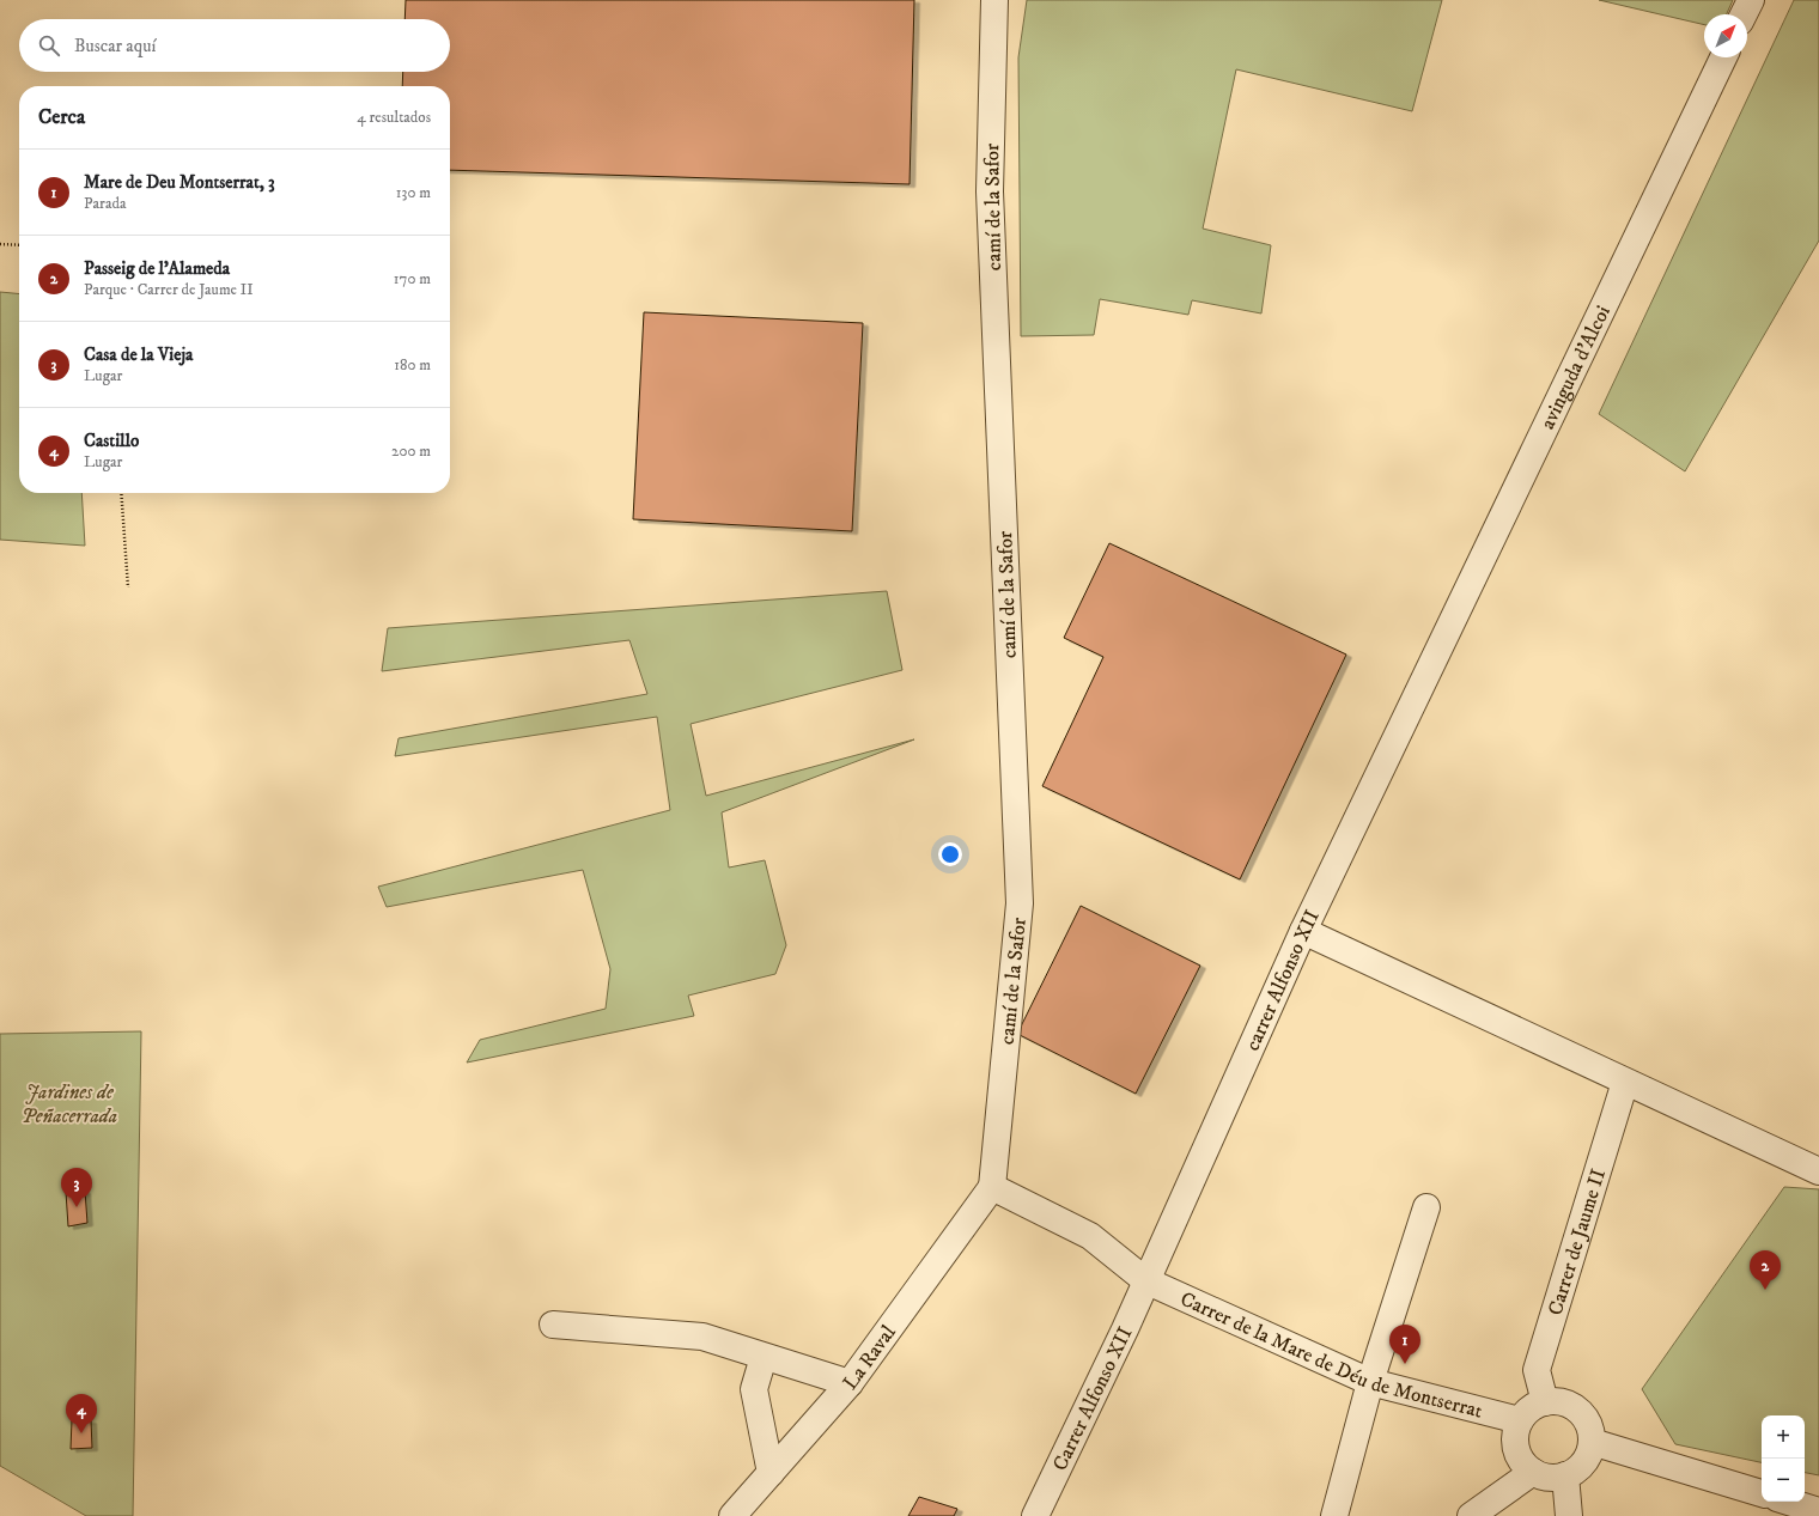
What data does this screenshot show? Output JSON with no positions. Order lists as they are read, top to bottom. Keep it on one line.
{"streets":{"street":["camí de la Safor","avinguda d'Alcoi","carrer Alfonso XII","Carrer de Jaume II","Carrer de la Mare de Déu de Montserrat","La Raval","Carrer Alfonso XII"]},"crossings":[["camí de la Safor","La Raval"],["avinguda d'Alcoi","carrer Alfonso XII"],["carrer Alfonso XII","Carrer de la Mare de Déu de Montserrat"],["carrer Alfonso XII","Carrer Alfonso XII"],["Carrer de Jaume II","Carrer de la Mare de Déu de Montserrat"],["Carrer de la Mare de Déu de Montserrat","Carrer Alfonso XII"]],"parks":["Jardines de Peñacerrada"],"north":"top right","page":{"search":"Buscar aquí","heading":["Cerca","4 resultados"],"list":[{"mark":"1","name":"Mare de Deu Montserrat, 3","note":"Parada","value":"130 m"},{"mark":"2","name":"Passeig de l'Alameda","note":"Parque · Carrer de Jaume II","value":"170 m"},{"mark":"3","name":"Casa de la Vieja","note":"Lugar","value":"180 m"},{"mark":"4","name":"Castillo","note":"Lugar","value":"200 m"}],"pins":["3","2","1","4"],"map_buttons":["+","−"]}}
